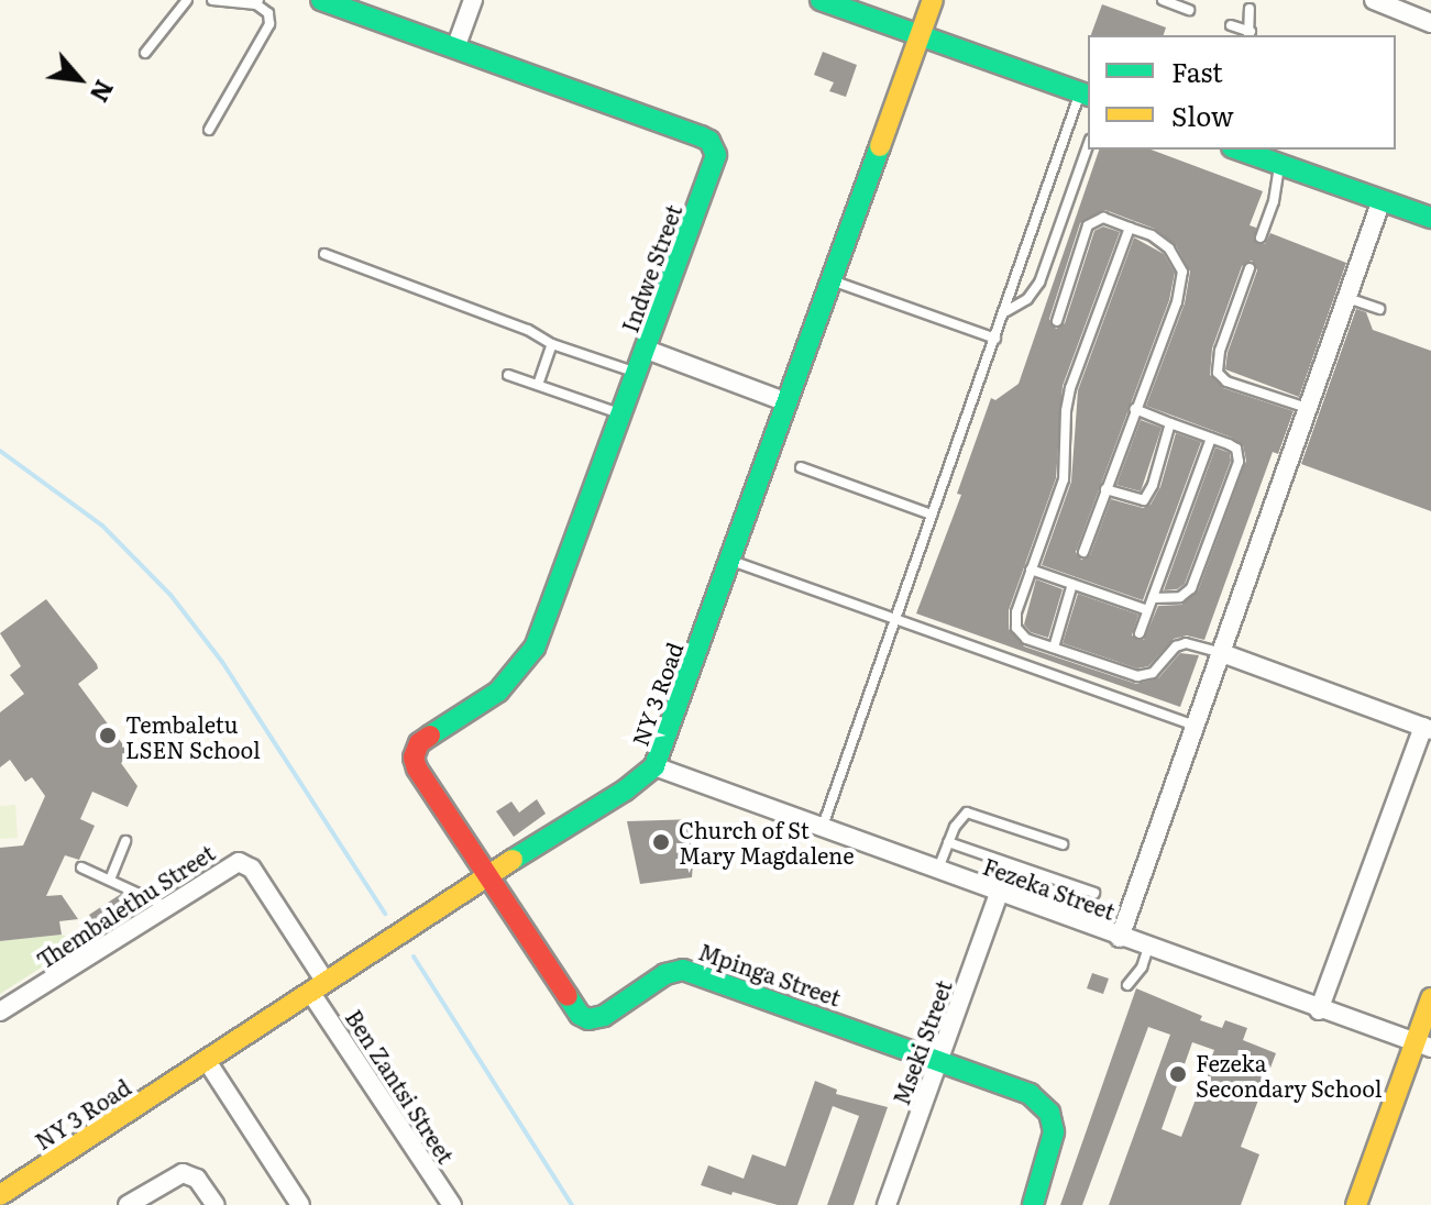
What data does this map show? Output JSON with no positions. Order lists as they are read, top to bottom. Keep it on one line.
{"streets":{"street":["Indwe Street","NY 3 Road","Fezeka Street","Thembalethu Street","Mpinga Street","Mseki Street","Ben Zantsi Street"]},"crossings":[["Indwe Street","Mpinga Street"],["NY 3 Road","Fezeka Street"],["NY 3 Road","Thembalethu Street"],["NY 3 Road","Mpinga Street"],["NY 3 Road","Ben Zantsi Street"],["Fezeka Street","Mseki Street"],["Thembalethu Street","Ben Zantsi Street"],["Mpinga Street","Mseki Street"]],"places":["Tembaletu LSEN School","Church of St Mary Magdalene","Fezeka Secondary School"],"legend":["Fast","Slow"],"north":"bottom right"}
